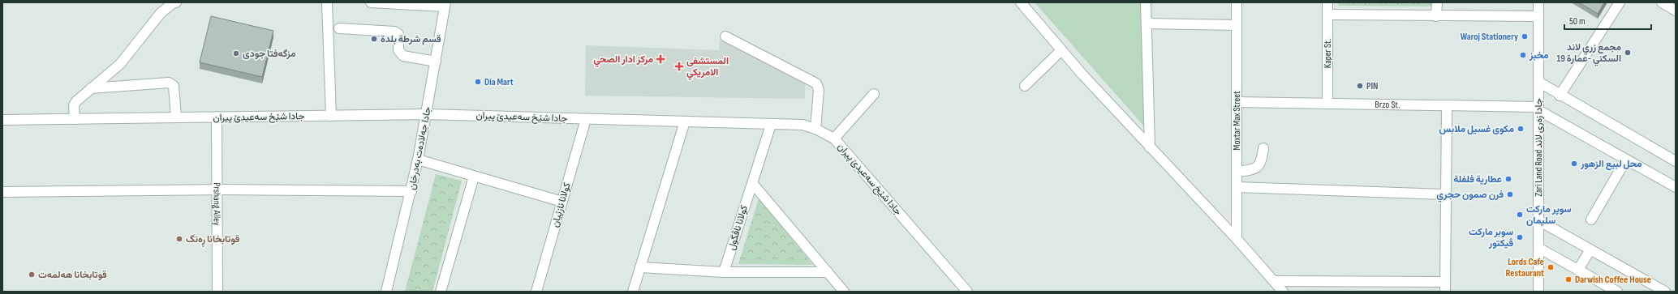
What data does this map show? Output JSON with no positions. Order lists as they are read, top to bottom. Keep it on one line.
{"streets":{"street":["Kaper St.","Brzo St.","جادا شێخ سەعیدێ پیران","Moxtar Max Street","Zari Land Road جادا زەری لاند","جادا جەلادەت بەدرخان","Prshang Alley","کولانا نازێیان","کولانا ناڤگول"]},"crossings":[["Kaper St.","Brzo St."],["Brzo St.","Moxtar Max Street"],["Brzo St.","Zari Land Road جادا زەری لاند"],["جادا شێخ سەعیدێ پیران","جادا جەلادەت بەدرخان"],["جادا شێخ سەعیدێ پیران","Prshang Alley"],["جادا شێخ سەعیدێ پیران","کولانا نازێیان"],["جادا شێخ سەعیدێ پیران","کولانا ناڤگول"]],"places":{"other":["Waroj Stationery","قسم شرطة بلدة","مجمع زري لاند السكني -عمارة 19","مزگەفتا جودی","مخبز","Dia Mart","PIN","مكوى غسيل ملابس","محل لبيع الزهور","عطارية فلفلة","فرن صمون حجري","سوپر ماركت سليمان","سوبر ماركت ڤيكتور","قوتابخانا ڕەنگ","Lords Cafe Restaurant","قوتابخانا هەلمەت","Darwish Coffee House"],"health":["مركز ادار الصحي","المستشفى الامريكي"]},"scale_bar":"50 m"}
